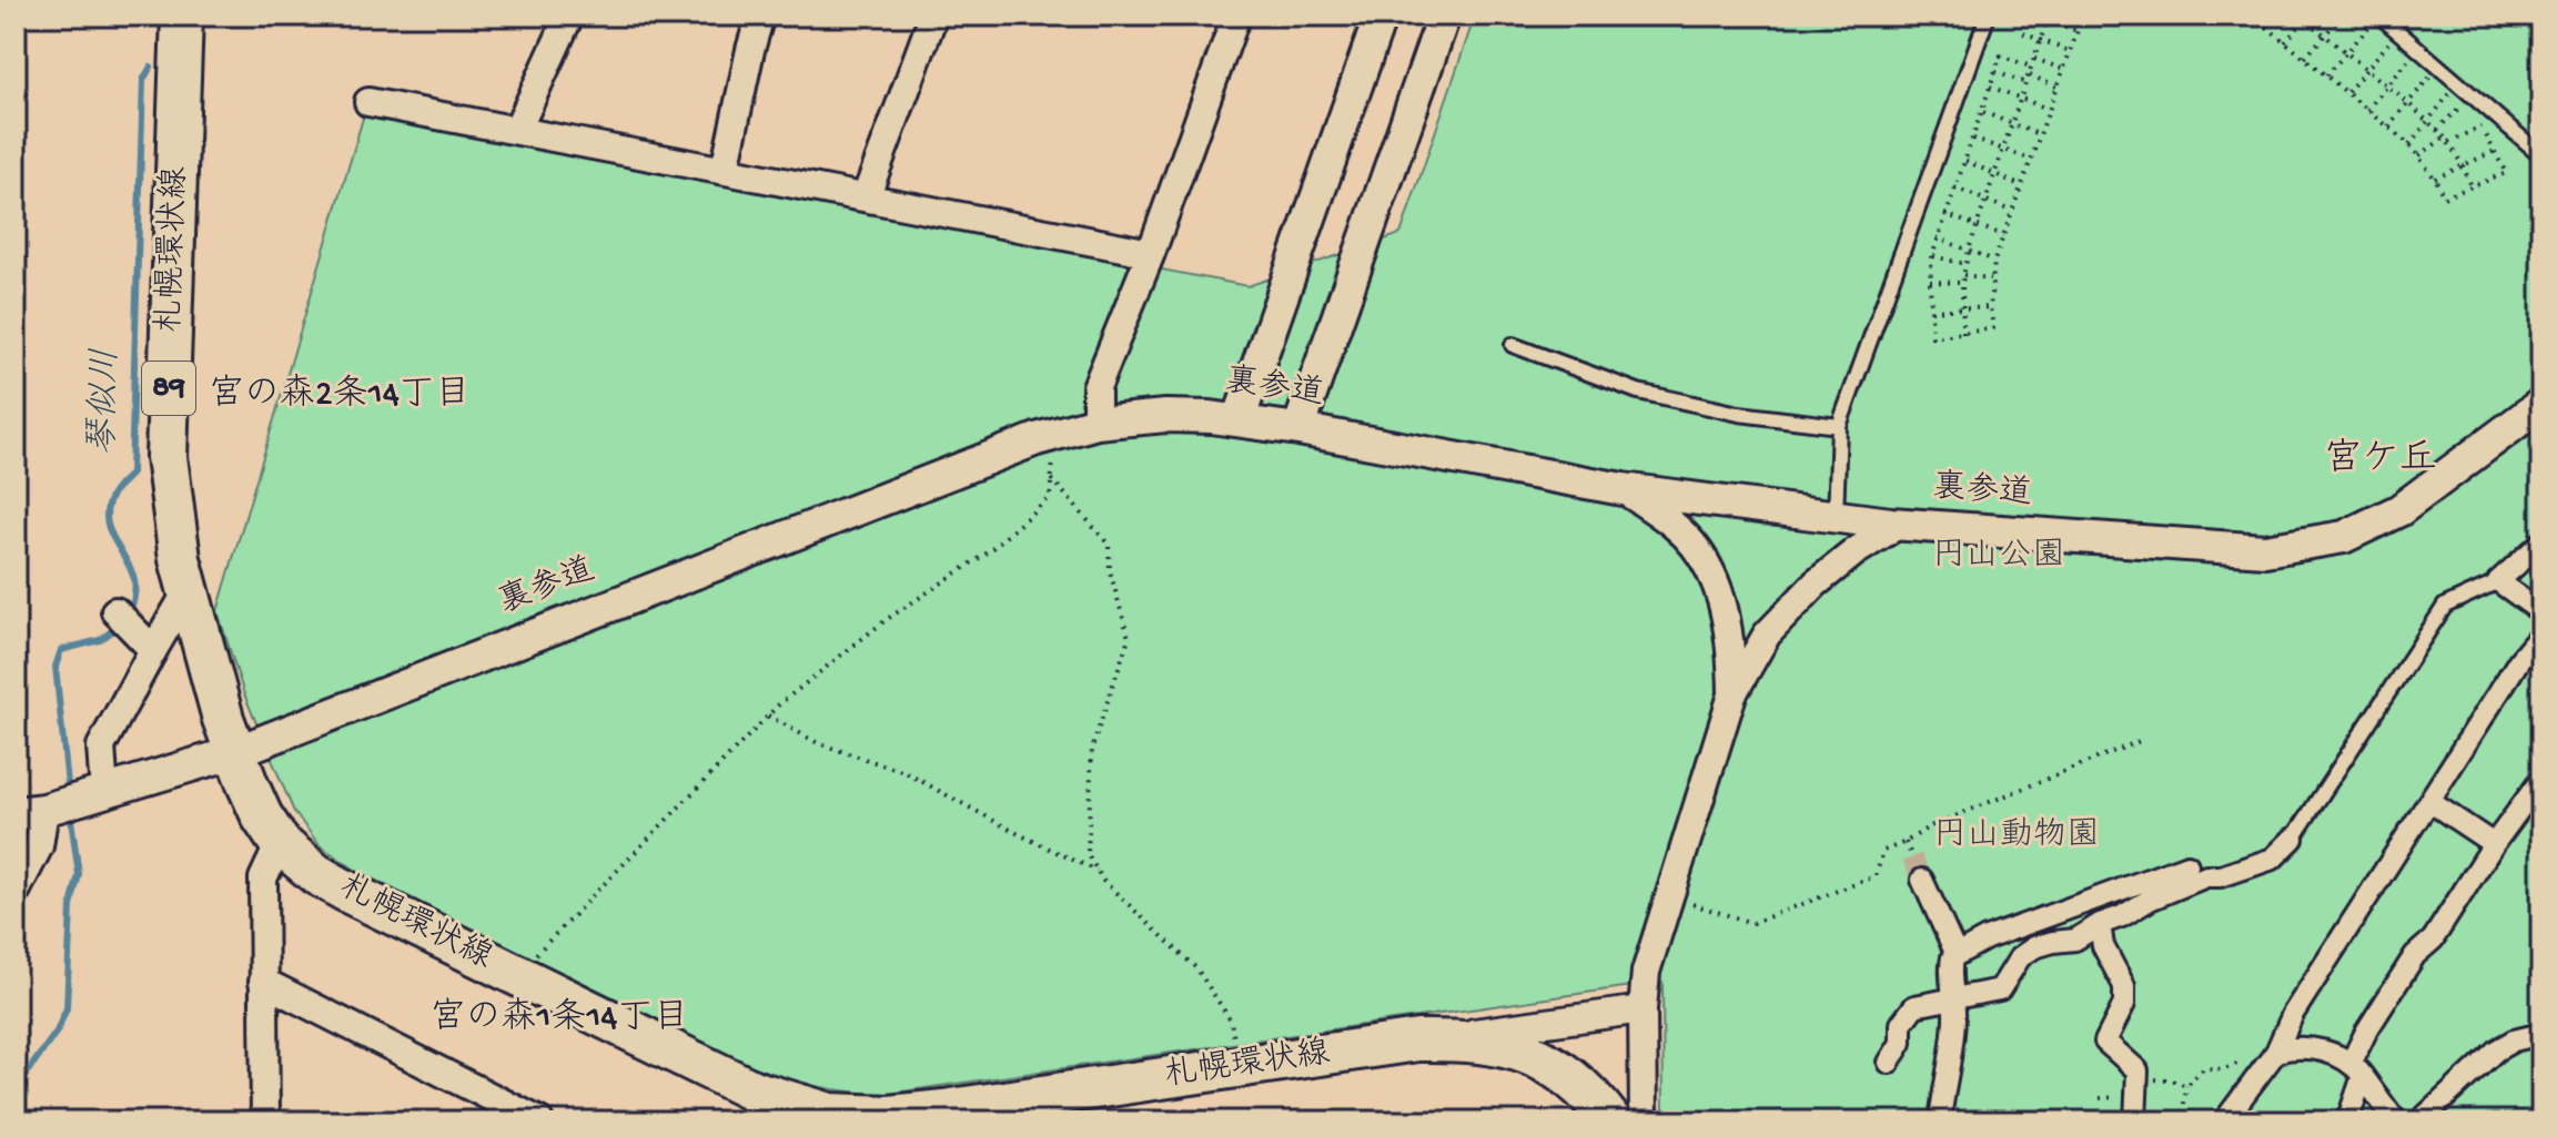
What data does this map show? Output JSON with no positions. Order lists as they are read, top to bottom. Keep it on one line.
{"streets":{"main road":["札幌環状線","89"],"street":["裏参道"]},"crossings":[["札幌環状線","裏参道"]],"districts":["宮の森2条14丁目","宮ケ丘","宮の森1条14丁目"],"water":["琴似川"],"parks":["円山公園","円山動物園"]}
